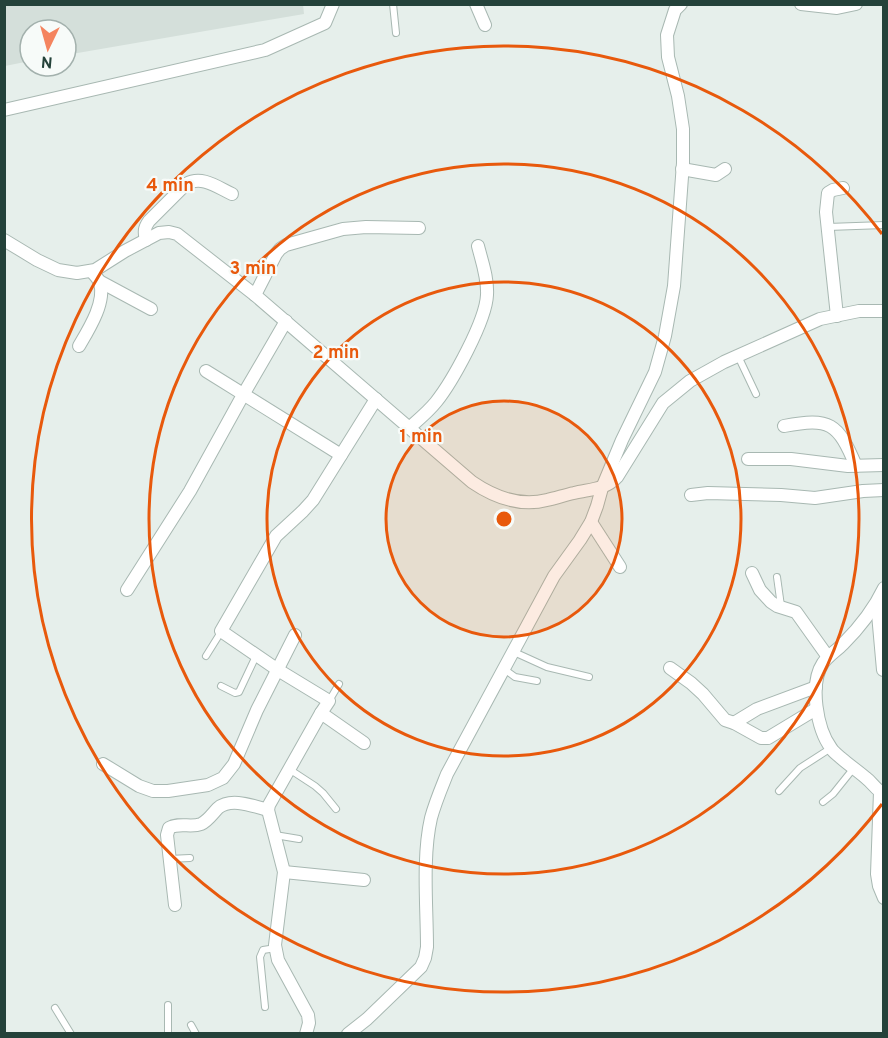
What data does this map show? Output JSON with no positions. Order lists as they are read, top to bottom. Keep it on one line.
{"north":"bottom","rings":["4 min","3 min","2 min","1 min"]}
